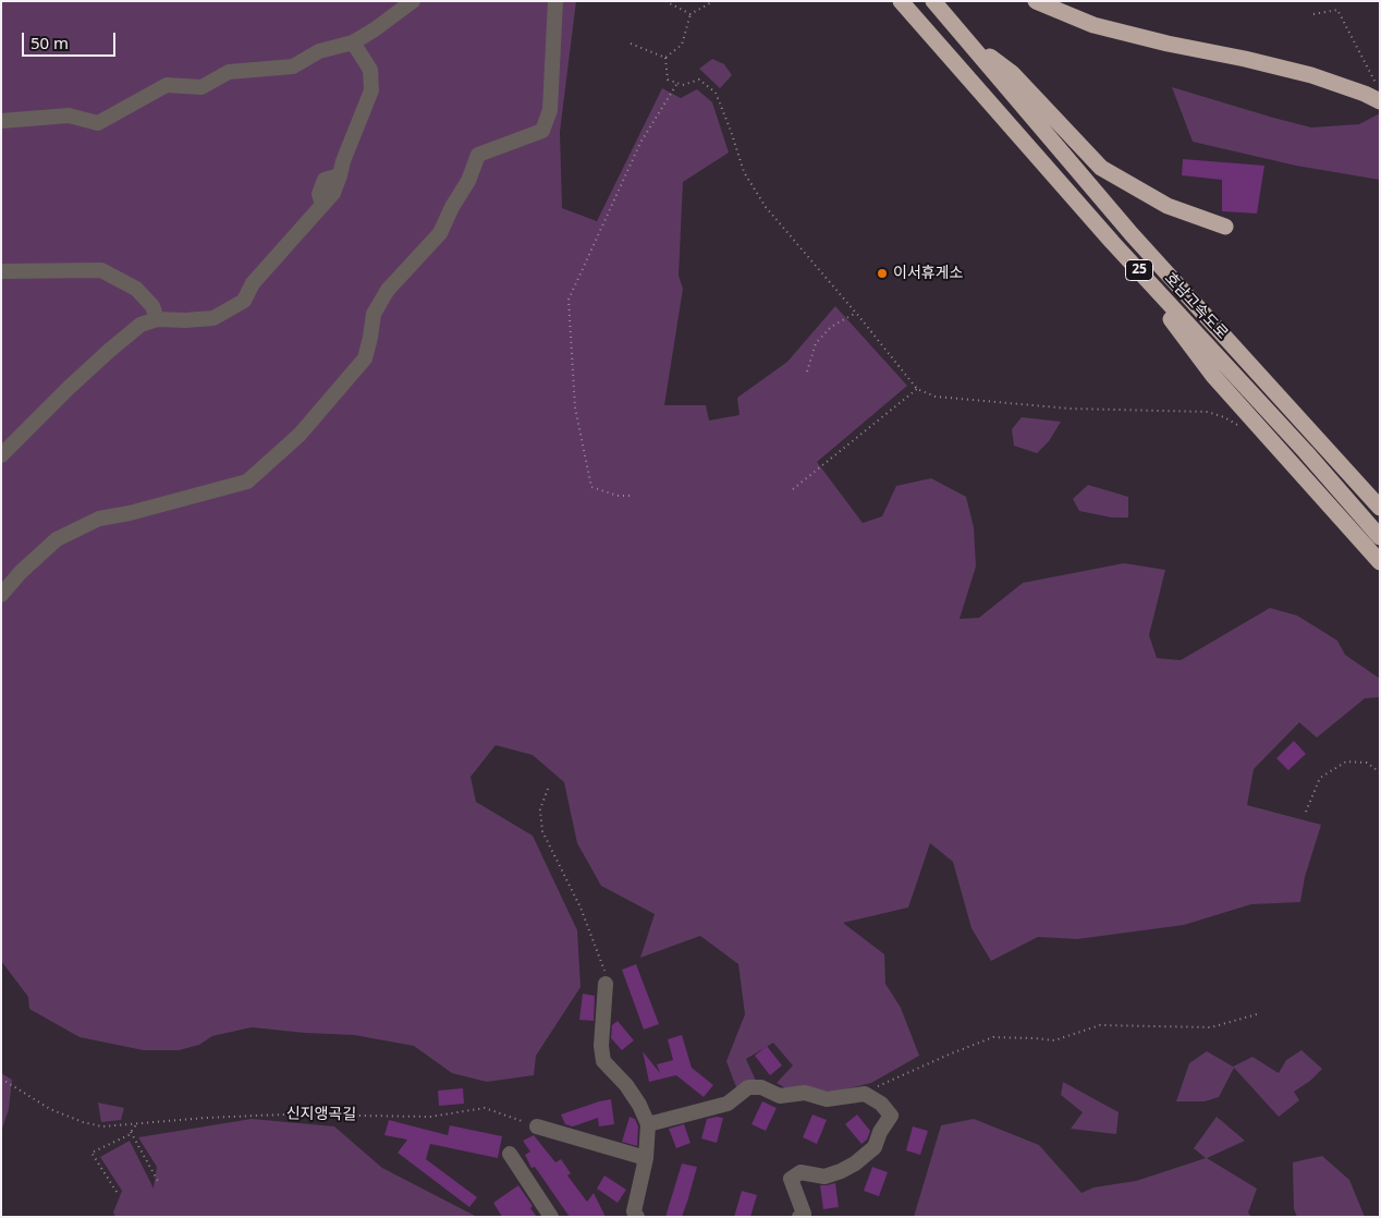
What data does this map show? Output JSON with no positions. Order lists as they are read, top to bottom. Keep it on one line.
{"streets":{"highway":["25","호남고속도로"],"path":["신지앵곡길"]},"places":["이서휴게소"],"scale_bar":"50 m"}
